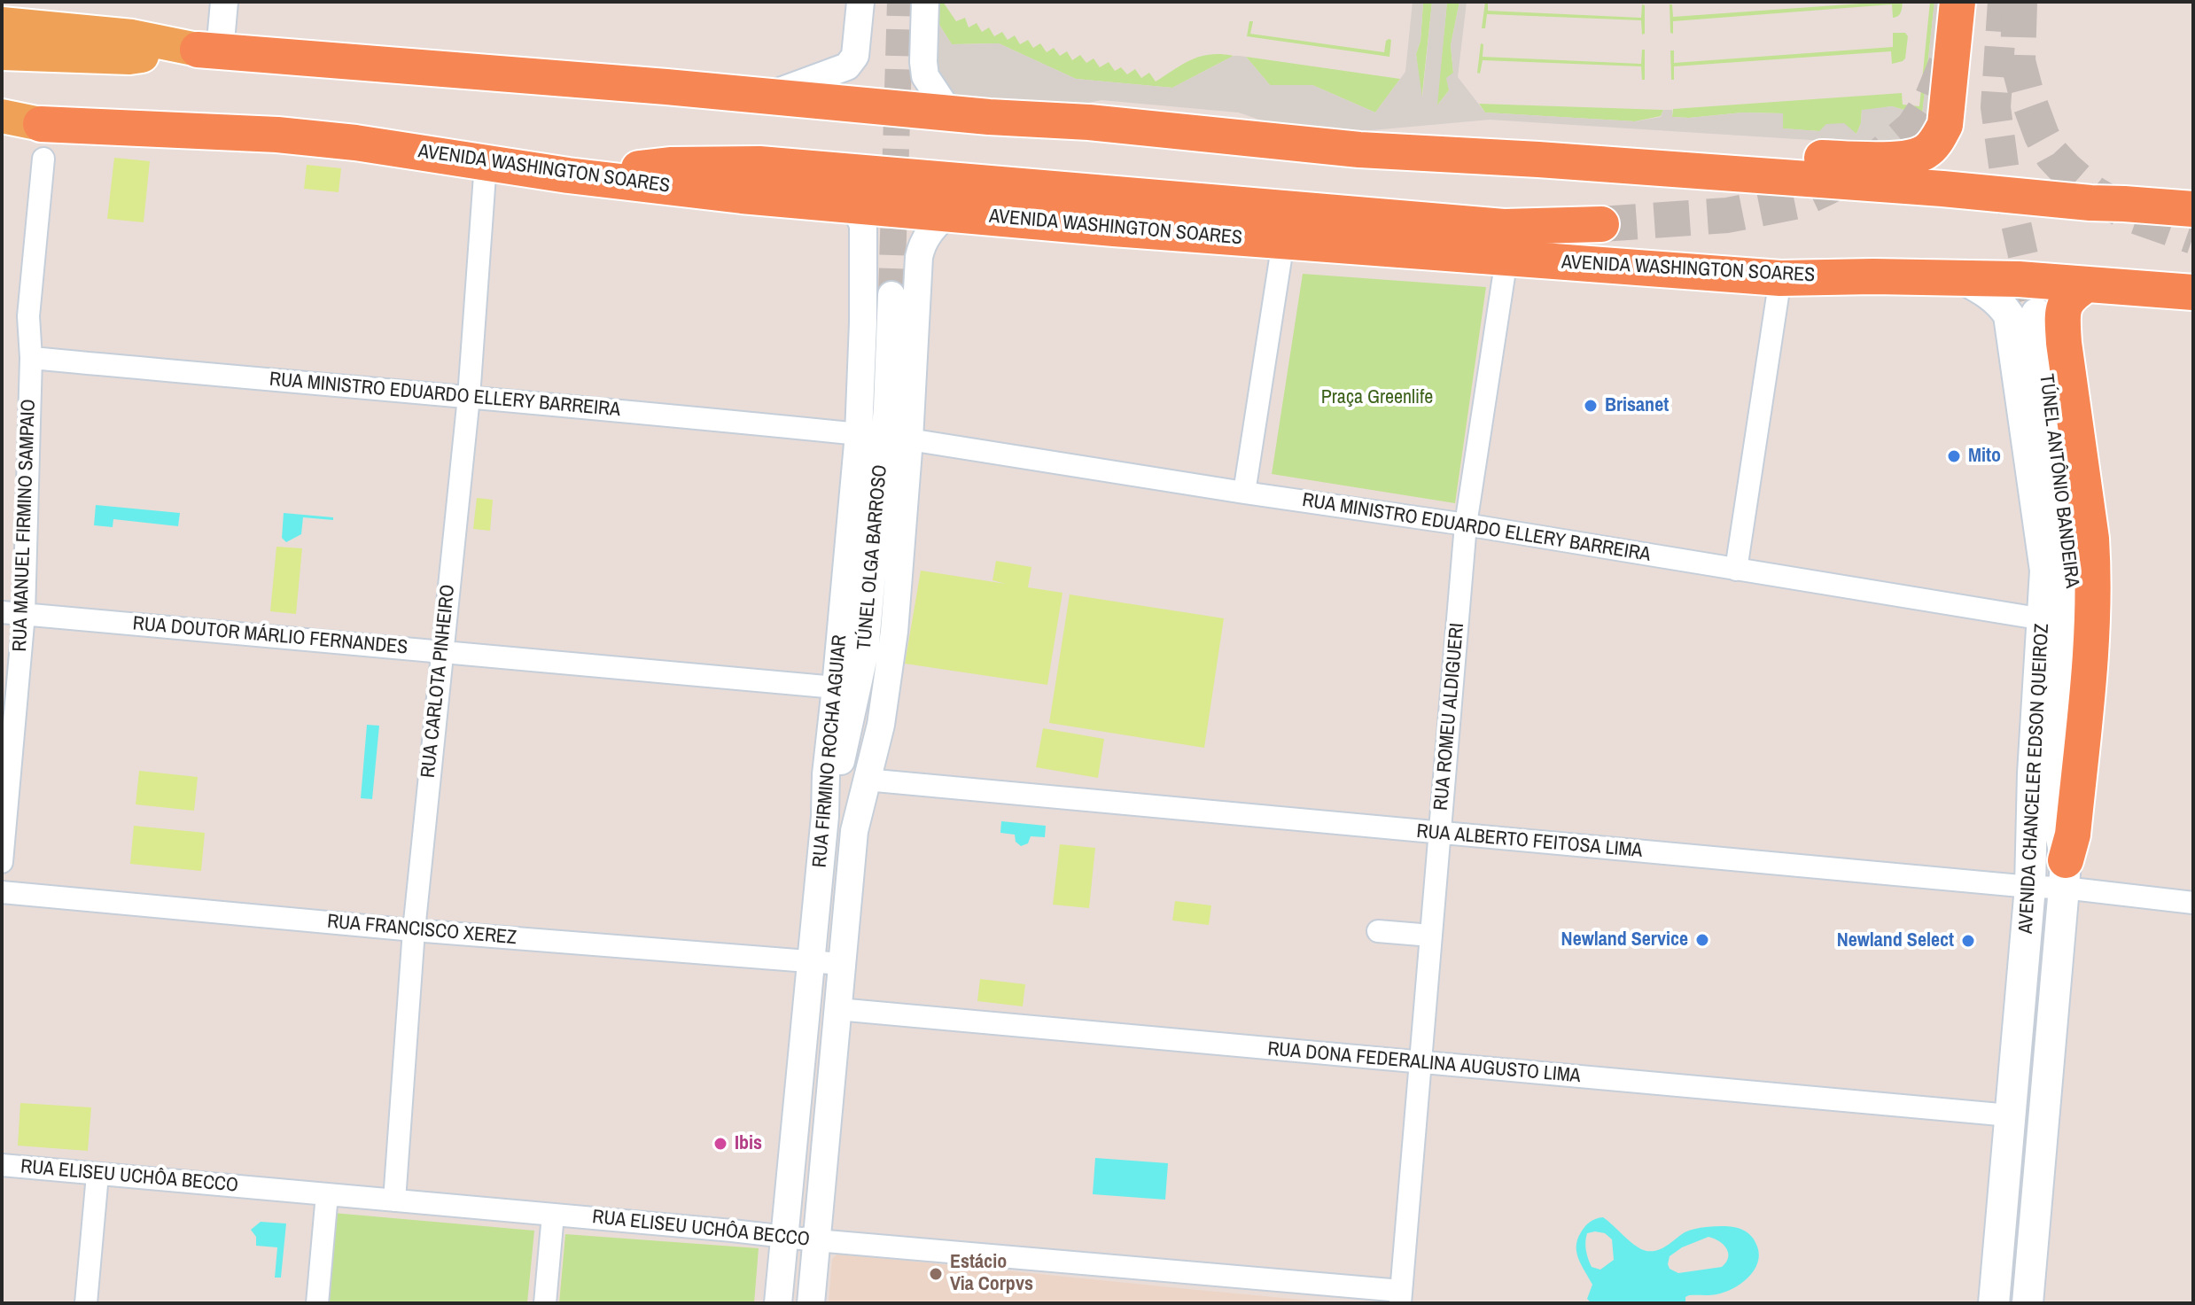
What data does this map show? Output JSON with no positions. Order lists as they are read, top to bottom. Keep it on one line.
{"streets":{"highway":["AVENIDA WASHINGTON SOARES"],"main road":["TÚNEL ANTÔNIO BANDEIRA","AVENIDA CHANCELER EDSON QUEIROZ"],"street":["RUA MINISTRO EDUARDO ELLERY BARREIRA","RUA MANUEL FIRMINO SAMPAIO","TÚNEL OLGA BARROSO","RUA DOUTOR MÁRLIO FERNANDES","RUA CARLOTA PINHEIRO","RUA ROMEU ALDIGUERI","RUA FIRMINO ROCHA AGUIAR","RUA ALBERTO FEITOSA LIMA","RUA FRANCISCO XEREZ","RUA DONA FEDERALINA AUGUSTO LIMA","RUA ELISEU UCHÔA BECCO"]},"crossings":[["AVENIDA WASHINGTON SOARES","RUA CARLOTA PINHEIRO"],["AVENIDA WASHINGTON SOARES","RUA ROMEU ALDIGUERI"],["AVENIDA WASHINGTON SOARES","RUA FIRMINO ROCHA AGUIAR"],["AVENIDA WASHINGTON SOARES","AVENIDA CHANCELER EDSON QUEIROZ"],["RUA MINISTRO EDUARDO ELLERY BARREIRA","RUA MANUEL FIRMINO SAMPAIO"],["RUA MINISTRO EDUARDO ELLERY BARREIRA","RUA CARLOTA PINHEIRO"],["RUA MINISTRO EDUARDO ELLERY BARREIRA","RUA ROMEU ALDIGUERI"],["RUA MINISTRO EDUARDO ELLERY BARREIRA","RUA FIRMINO ROCHA AGUIAR"],["RUA MINISTRO EDUARDO ELLERY BARREIRA","AVENIDA CHANCELER EDSON QUEIROZ"],["TÚNEL ANTÔNIO BANDEIRA","AVENIDA CHANCELER EDSON QUEIROZ"],["TÚNEL ANTÔNIO BANDEIRA","RUA ALBERTO FEITOSA LIMA"],["RUA MANUEL FIRMINO SAMPAIO","RUA DOUTOR MÁRLIO FERNANDES"],["TÚNEL OLGA BARROSO","RUA FIRMINO ROCHA AGUIAR"],["RUA DOUTOR MÁRLIO FERNANDES","RUA CARLOTA PINHEIRO"],["RUA DOUTOR MÁRLIO FERNANDES","RUA FIRMINO ROCHA AGUIAR"],["RUA CARLOTA PINHEIRO","RUA FRANCISCO XEREZ"],["RUA CARLOTA PINHEIRO","RUA ELISEU UCHÔA BECCO"],["RUA ROMEU ALDIGUERI","RUA ALBERTO FEITOSA LIMA"],["RUA ROMEU ALDIGUERI","RUA DONA FEDERALINA AUGUSTO LIMA"],["RUA ROMEU ALDIGUERI","RUA ELISEU UCHÔA BECCO"],["RUA FIRMINO ROCHA AGUIAR","RUA ALBERTO FEITOSA LIMA"],["RUA FIRMINO ROCHA AGUIAR","RUA FRANCISCO XEREZ"],["RUA FIRMINO ROCHA AGUIAR","RUA DONA FEDERALINA AUGUSTO LIMA"],["RUA FIRMINO ROCHA AGUIAR","RUA ELISEU UCHÔA BECCO"],["AVENIDA CHANCELER EDSON QUEIROZ","RUA ALBERTO FEITOSA LIMA"],["AVENIDA CHANCELER EDSON QUEIROZ","RUA DONA FEDERALINA AUGUSTO LIMA"]],"parks":["Praça Greenlife"],"places":["Brisanet","Mito","Newland Service","Newland Select","Ibis","Estácio Via Corpvs"]}
